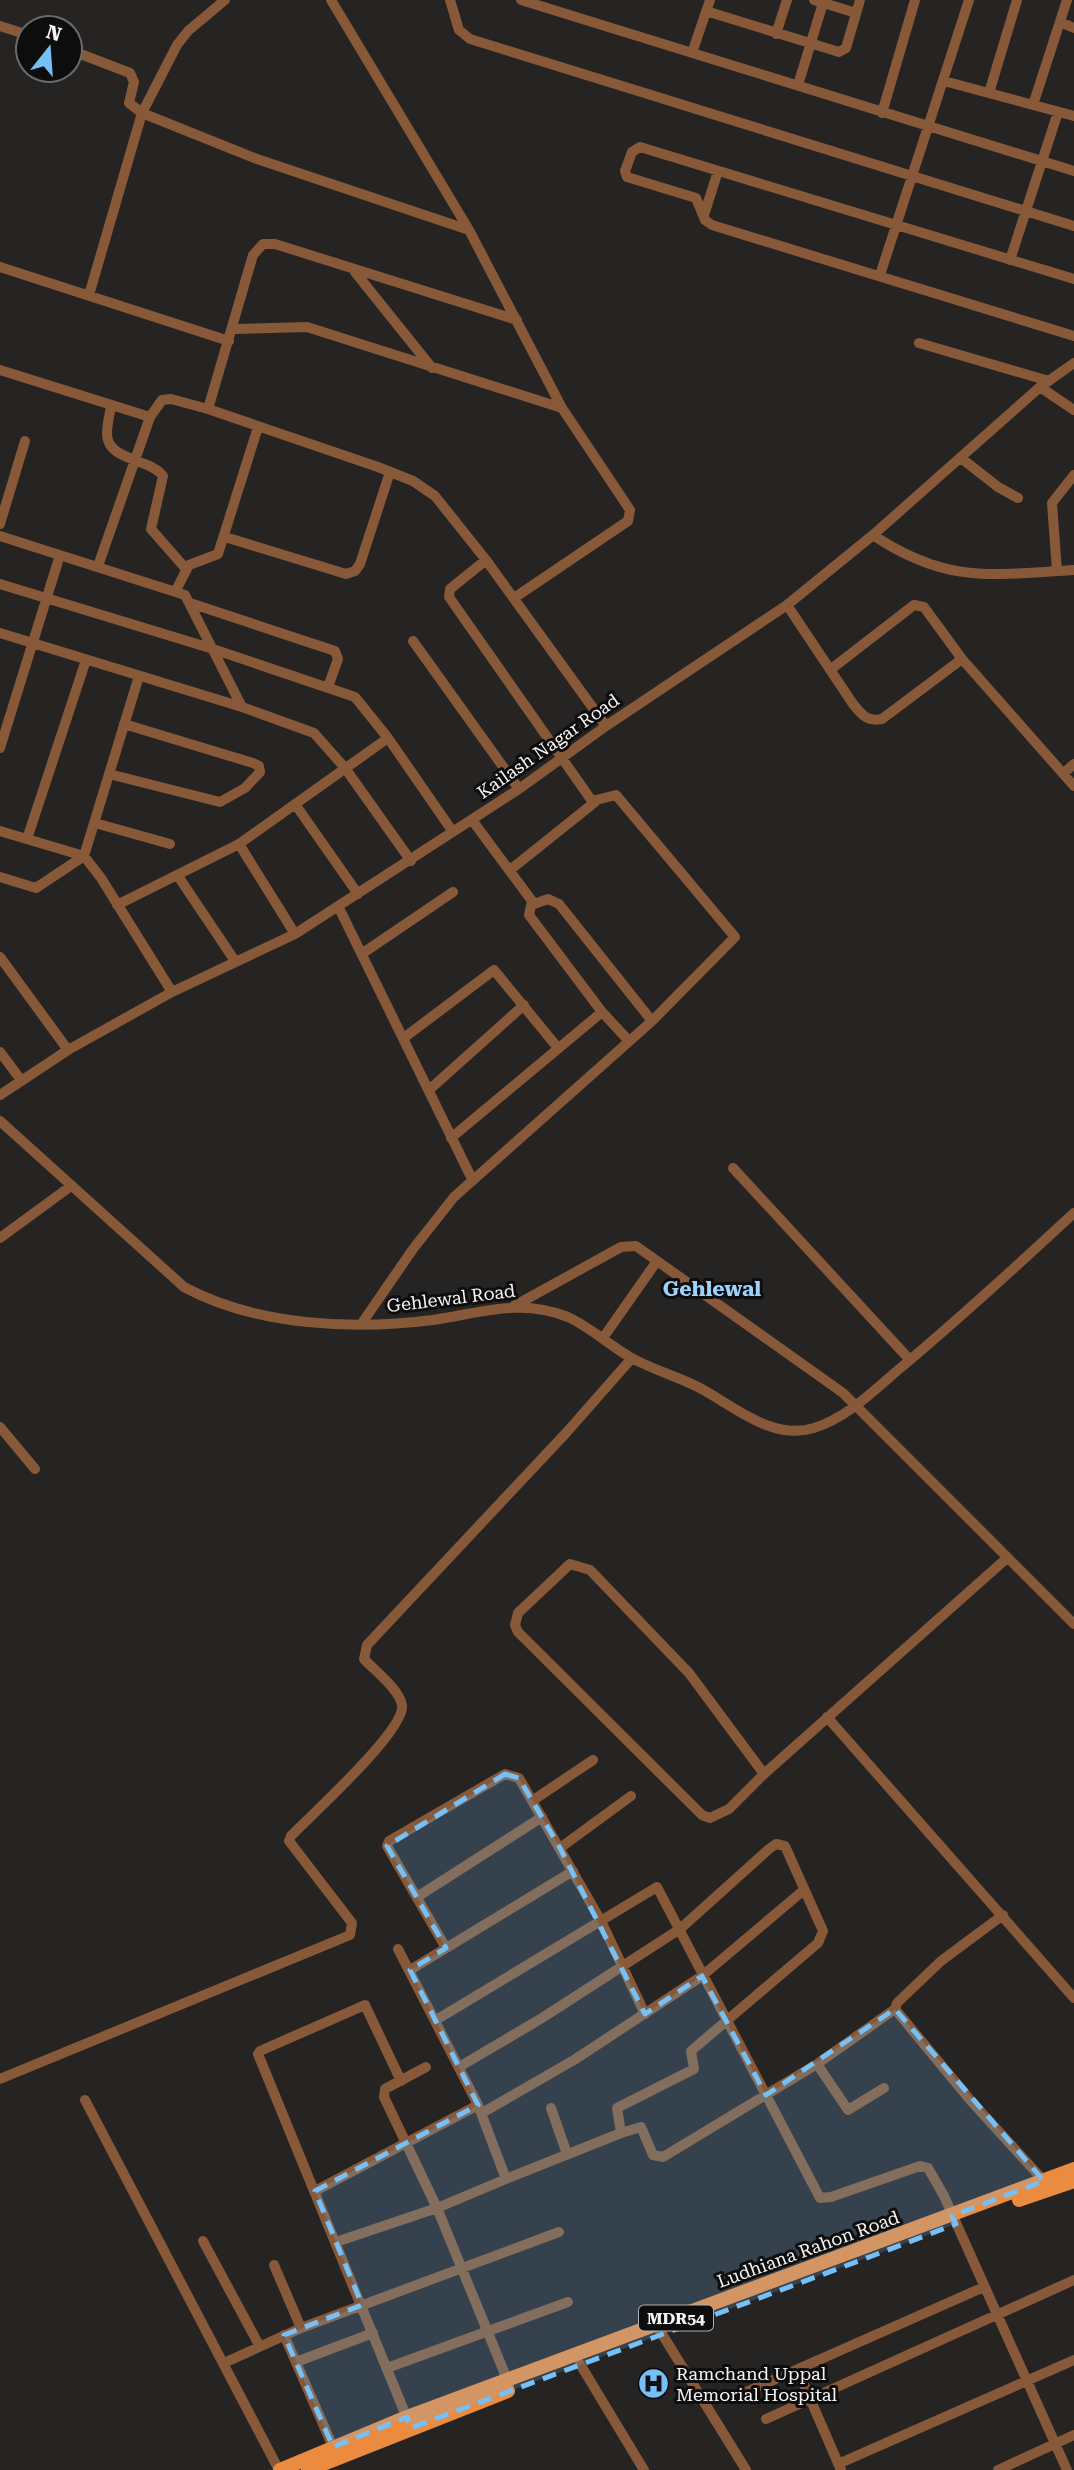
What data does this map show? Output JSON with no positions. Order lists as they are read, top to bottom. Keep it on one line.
{"streets":{"main road":["Ludhiana Rahon Road","MDR54"],"street":["Kailash Nagar Road","Gehlewal Road"]},"districts":["Gehlewal"],"places":{"hospital":["Ramchand Uppal Memorial Hospital"]},"north":"top"}
